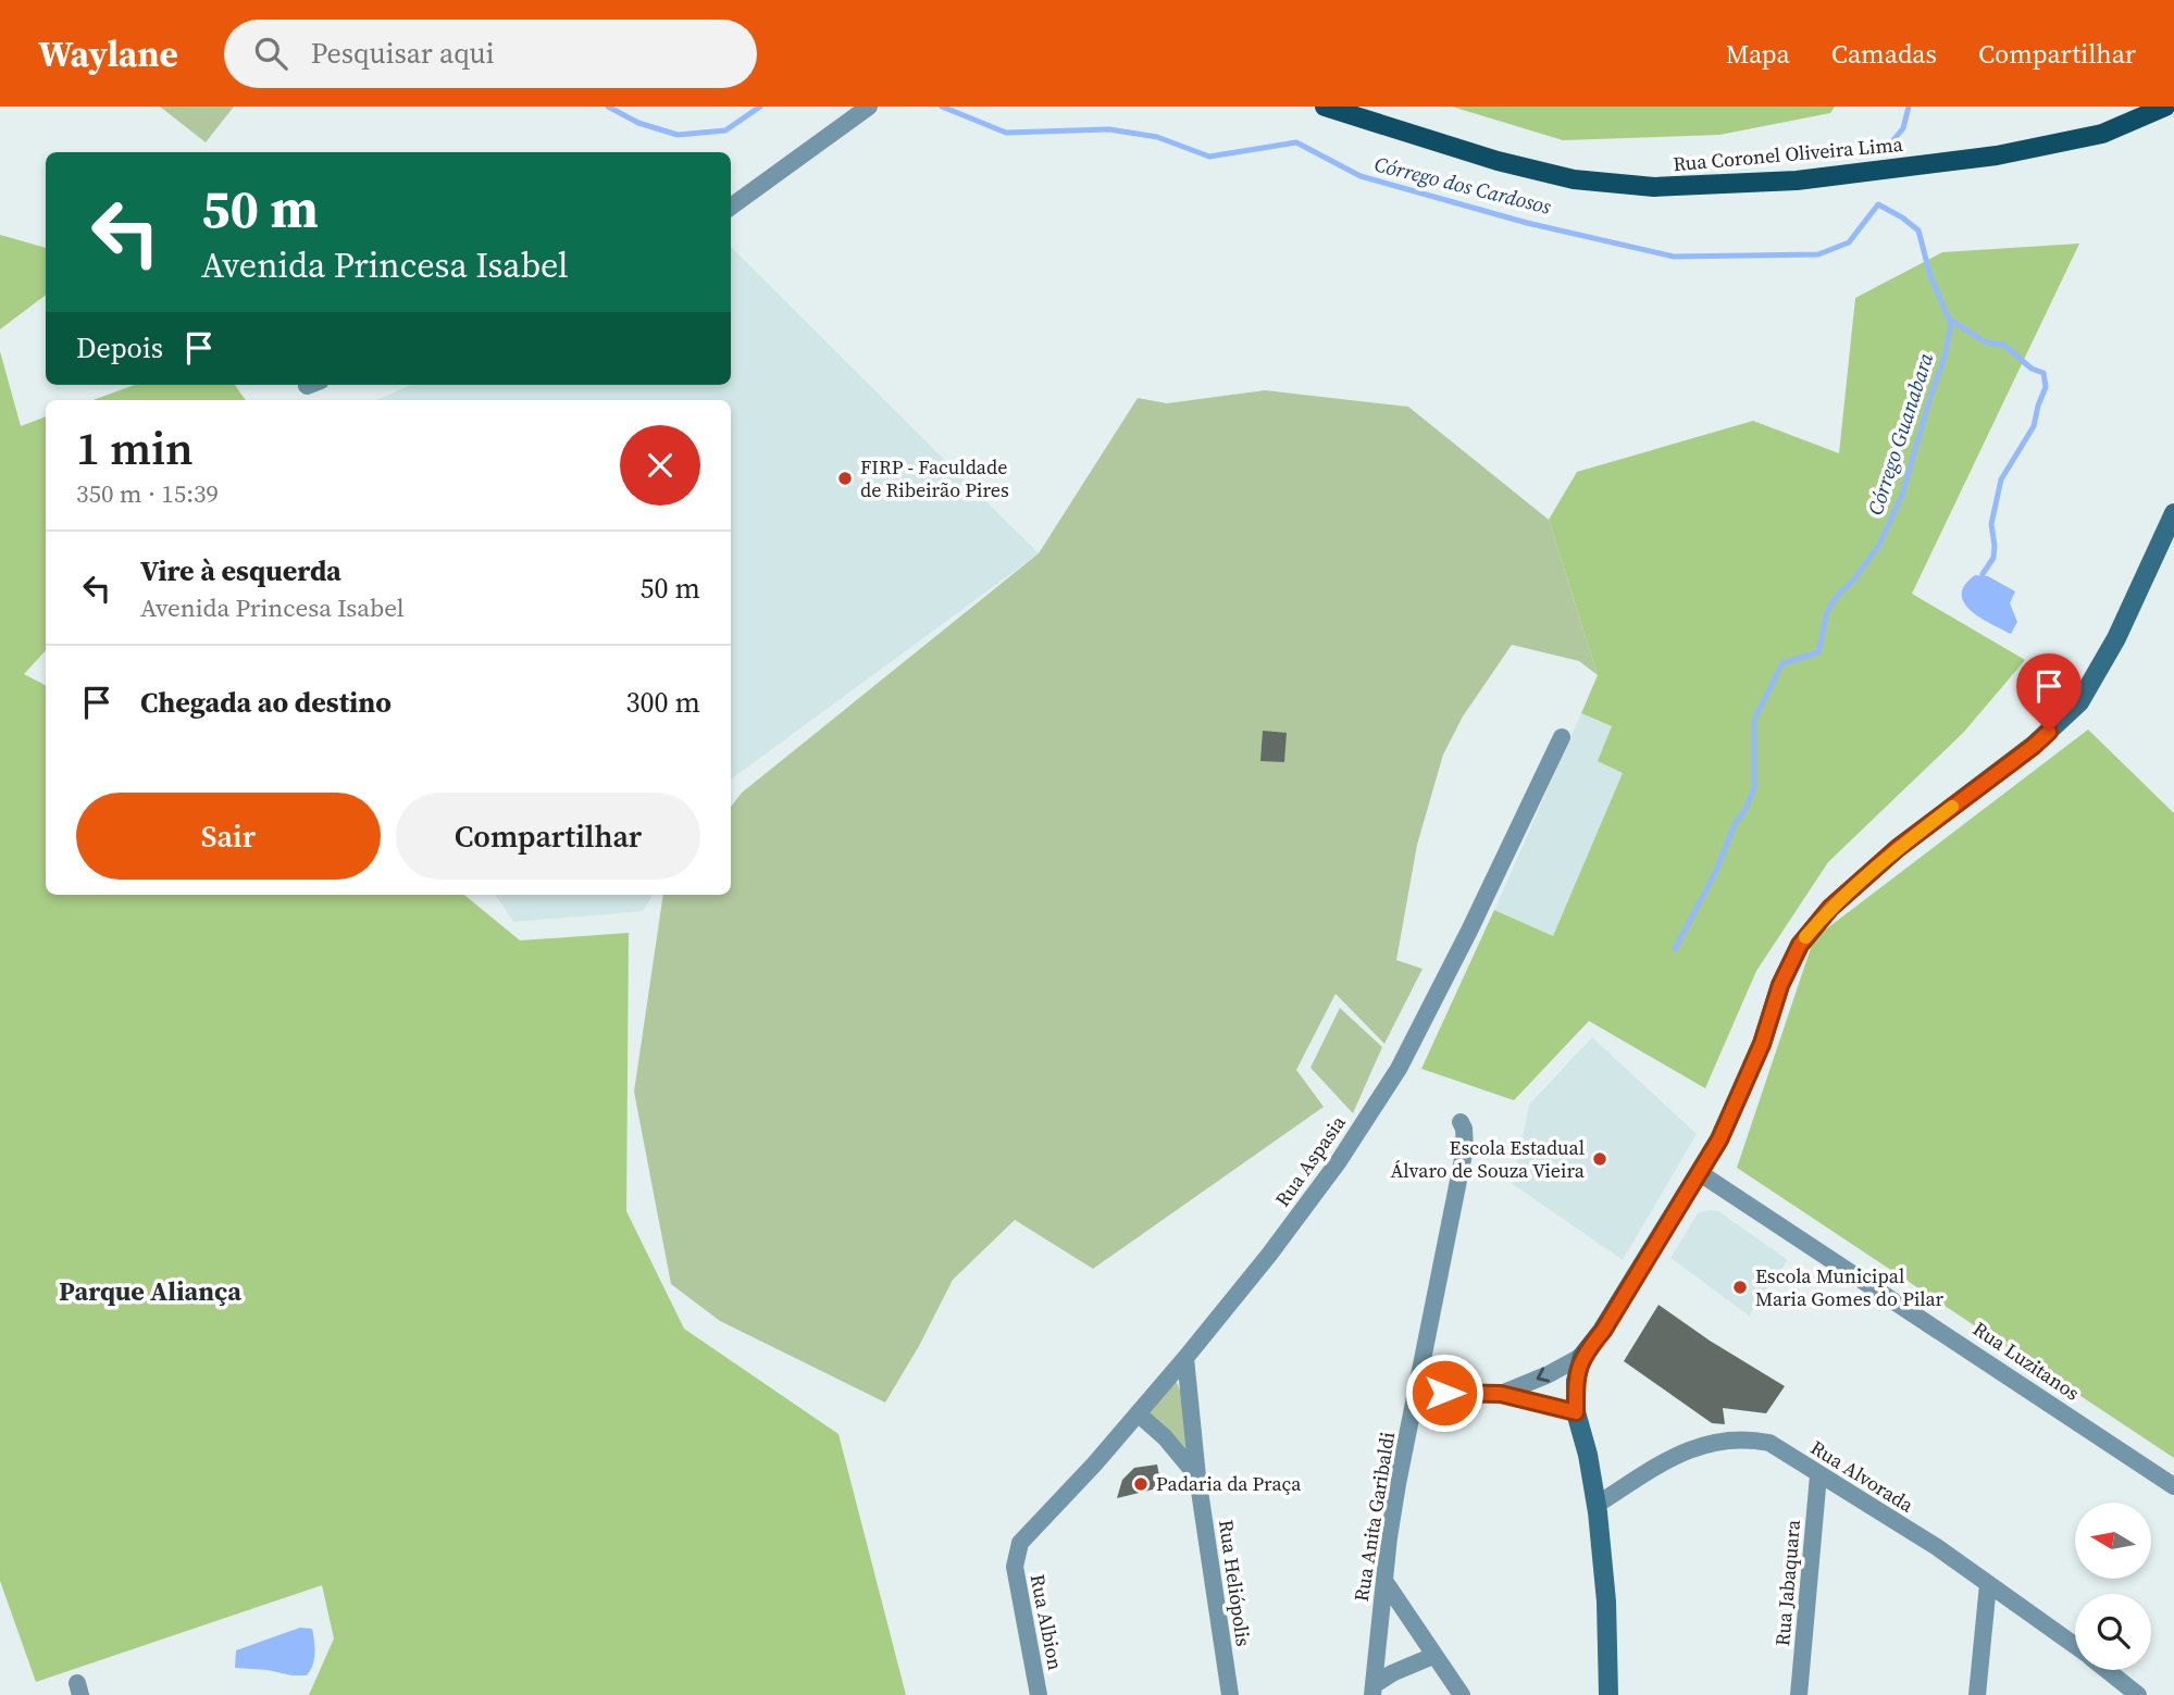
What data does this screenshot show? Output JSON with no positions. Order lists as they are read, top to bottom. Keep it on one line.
{"streets":{"main road":["Rua Coronel Oliveira Lima"],"street":["Rua Aspasia","Rua Luzitanos","Rua Alvorada","Rua Anita Garibaldi","Rua Heliópolis","Rua Jabaquara","Rua Albion"]},"crossings":[["Rua Aspasia","Rua Heliópolis"],["Rua Aspasia","Rua Albion"],["Rua Alvorada","Rua Jabaquara"]],"districts":["Parque Aliança"],"water":["Córrego dos Cardosos","Córrego Guanabara"],"places":["FIRP - Faculdade de Ribeirão Pires","Escola Estadual Álvaro de Souza Vieira","Escola Municipal Maria Gomes do Pilar","Padaria da Praça"],"north":"left","page":{"header":"Waylane","search":"Pesquisar aqui","nav":["Mapa","Camadas","Compartilhar"],"turn":["50 m","Avenida Princesa Isabel"],"then":"Depois","heading":["1 min","350 m · 15:39"],"list":[{"name":"Vire à esquerda","note":"Avenida Princesa Isabel","value":"50 m"},{"name":"Chegada ao destino","value":"300 m"}],"buttons":["Sair","Compartilhar"]}}
